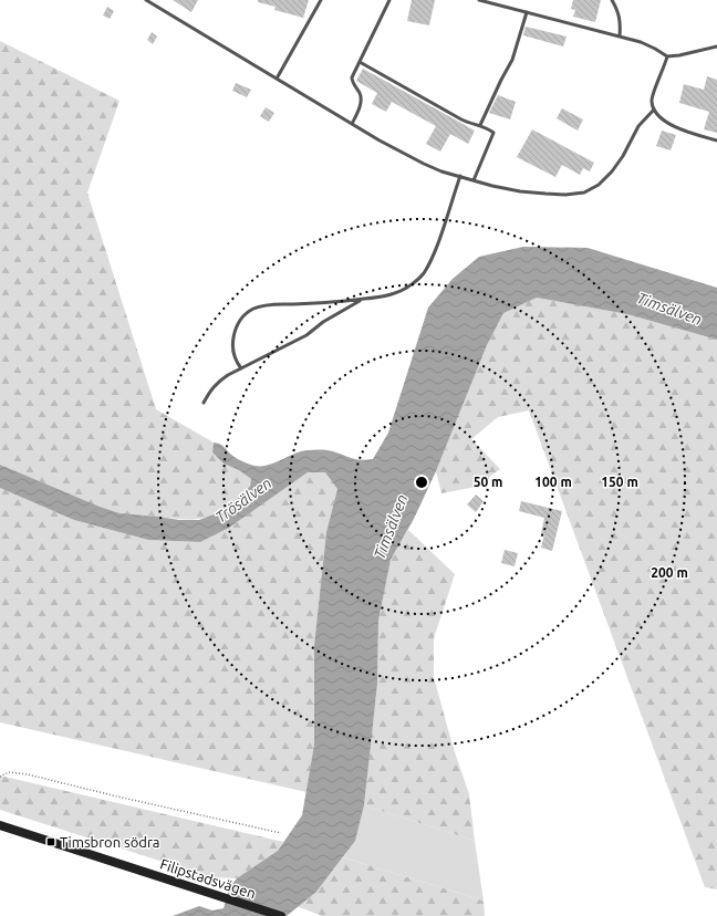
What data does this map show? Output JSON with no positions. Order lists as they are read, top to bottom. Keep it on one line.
{"streets":{"main road":["Filipstadsvägen"]},"water":["Timsälven","Trösälven"],"places":{"transit":["Timsbron södra"]},"rings":["50 m","100 m","150 m","200 m"]}
